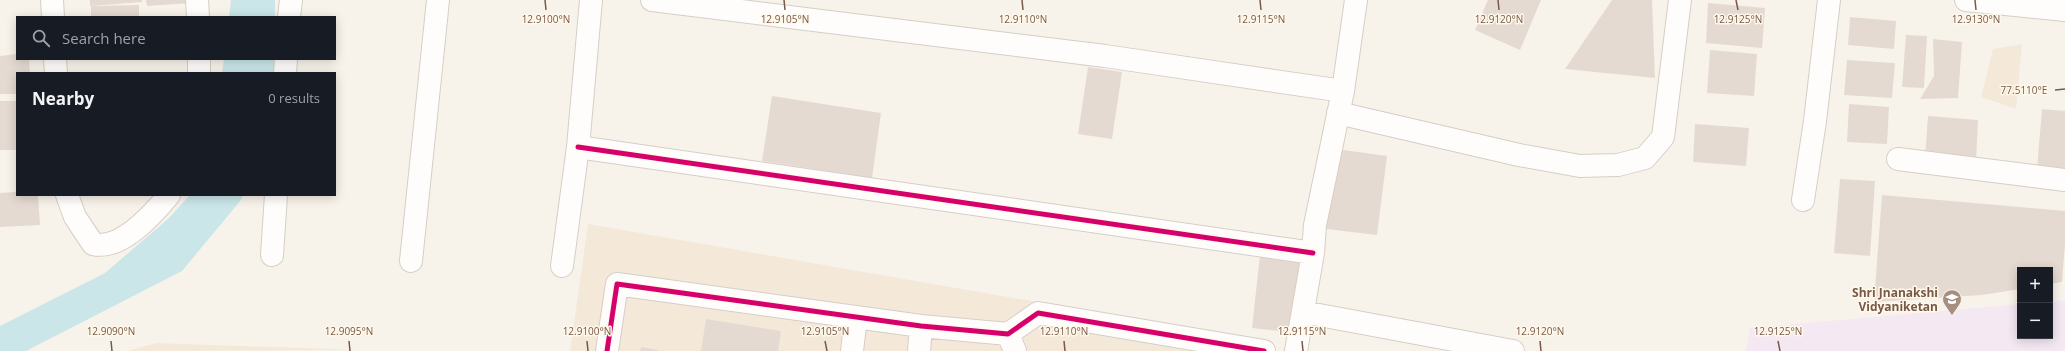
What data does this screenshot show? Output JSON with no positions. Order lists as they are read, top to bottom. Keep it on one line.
{"places":{"school or university":["Shri Jnanakshi Vidyaniketan"]},"page":{"search":"Search here","heading":["Nearby","0 results"],"map_buttons":["+","−"]},"coordinates":["12.9100°N","12.9105°N","12.9110°N","12.9115°N","12.9120°N","12.9125°N","12.9130°N","77.5110°E","12.9090°N","12.9095°N"]}
